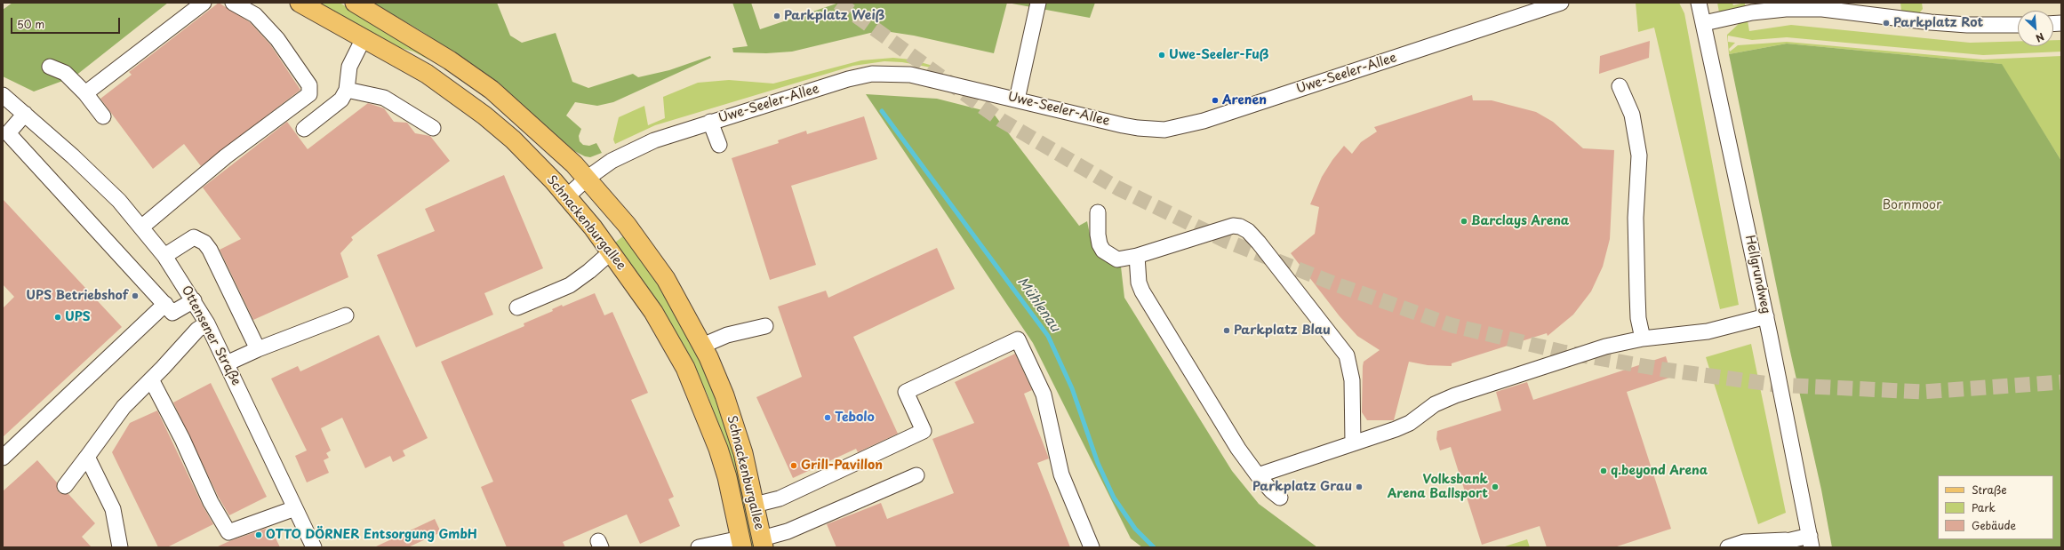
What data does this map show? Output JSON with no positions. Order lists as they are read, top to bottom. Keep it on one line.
{"streets":{"main road":["Schnackenburgallee"],"street":["Uwe-Seeler-Allee","Hellgrundweg","Ottensener Straße"]},"crossings":[["Uwe-Seeler-Allee","Schnackenburgallee"]],"water":["Mühlenau"],"parks":["Bornmoor"],"places":["Parkplatz Weiß","Parkplatz Rot","Uwe-Seeler-Fuß","Arenen","Barclays Arena","UPS Betriebshof","UPS","Parkplatz Blau","Tebolo","Grill-Pavillon","q.beyond Arena","Parkplatz Grau","Volksbank Arena Ballsport","OTTO DÖRNER Entsorgung GmbH"],"legend":["Straße","Park","Gebäude"],"scale_bar":"50 m","north":"bottom right"}
